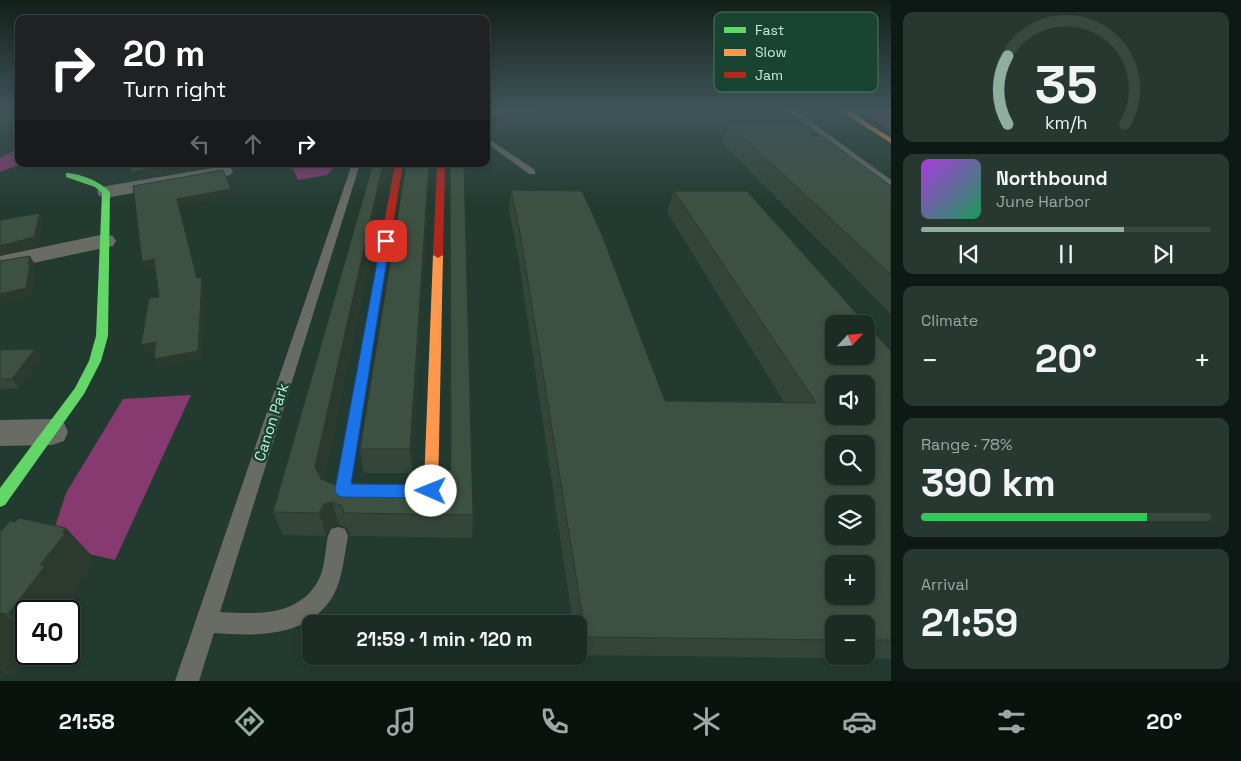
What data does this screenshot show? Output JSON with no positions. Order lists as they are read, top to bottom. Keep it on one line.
{"streets":{"lane":["Canon Park"]},"legend":["Fast","Slow","Jam"],"north":"top right","page":{"turn":["20 m","Turn right"],"song":["Northbound","June Harbor"],"tile":["Climate",["Range · 78%","390 km"],["Arrival","21:59"]],"map_buttons":["+","−"],"heat":["−","20°","+"],"limit":"40","trip":"21:59 · 1 min · 120 m","tabs":["21:58","20°"],"gauge":["35","km/h"]}}
